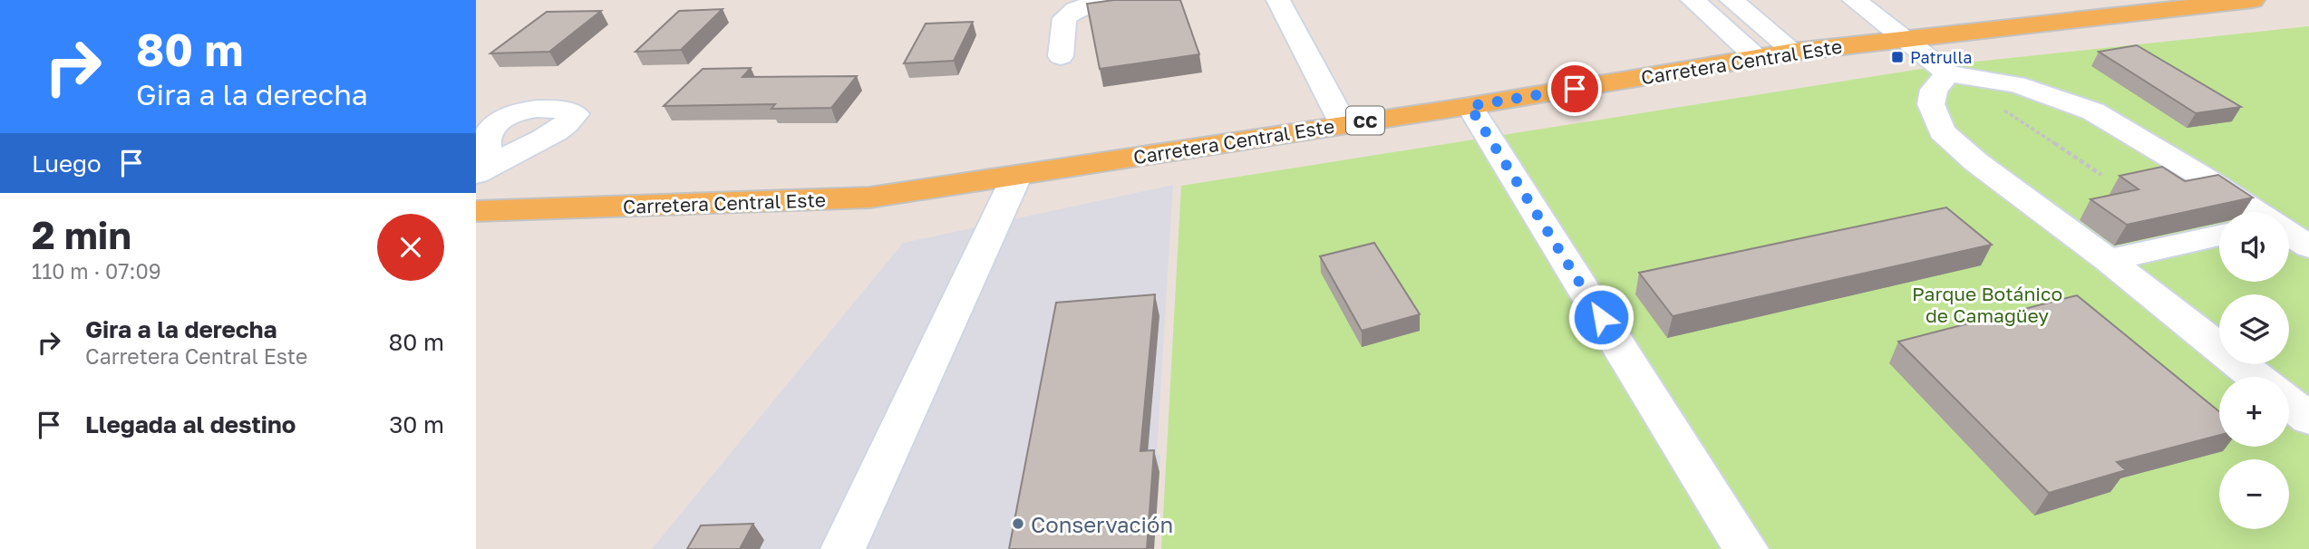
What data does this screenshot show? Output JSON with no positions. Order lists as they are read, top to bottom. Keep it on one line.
{"streets":{"main road":["Carretera Central Este","CC"]},"parks":["Parque Botánico de Camagüey"],"places":{"transit":["Patrulla"],"other":["Conservación"]},"page":{"turn":["80 m","Gira a la derecha"],"then":"Luego","heading":["2 min","110 m · 07:09"],"map_buttons":["+","−"],"list":[{"name":"Gira a la derecha","note":"Carretera Central Este","value":"80 m"},{"name":"Llegada al destino","value":"30 m"}]}}
